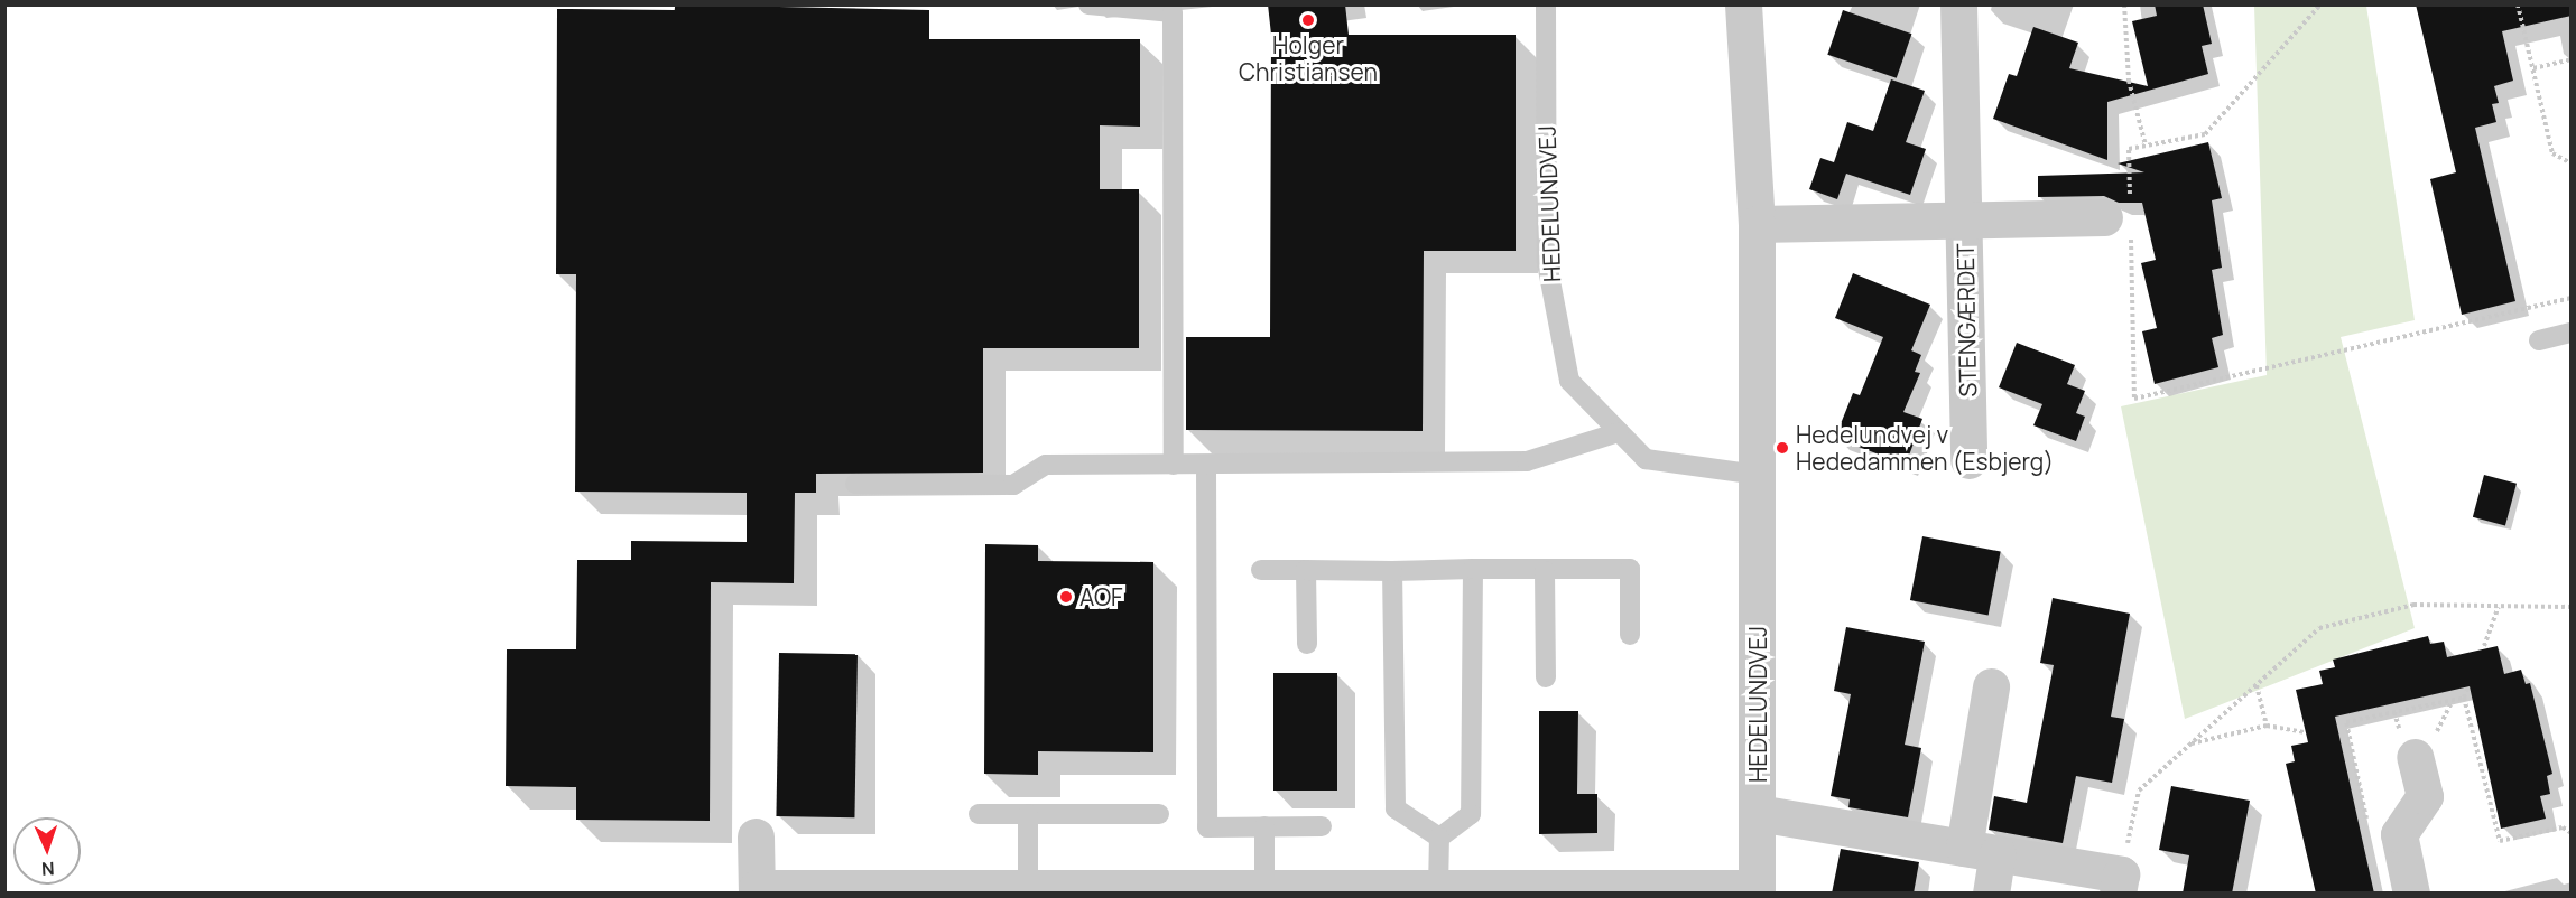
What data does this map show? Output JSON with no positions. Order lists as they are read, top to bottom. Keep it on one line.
{"streets":{"street":["HEDELUNDVEJ","STENGÆRDET"]},"crossings":[["HEDELUNDVEJ","STENGÆRDET"]],"places":["Holger Christiansen","Hedelundvej v Hededammen (Esbjerg)","AOF"],"north":"bottom"}
